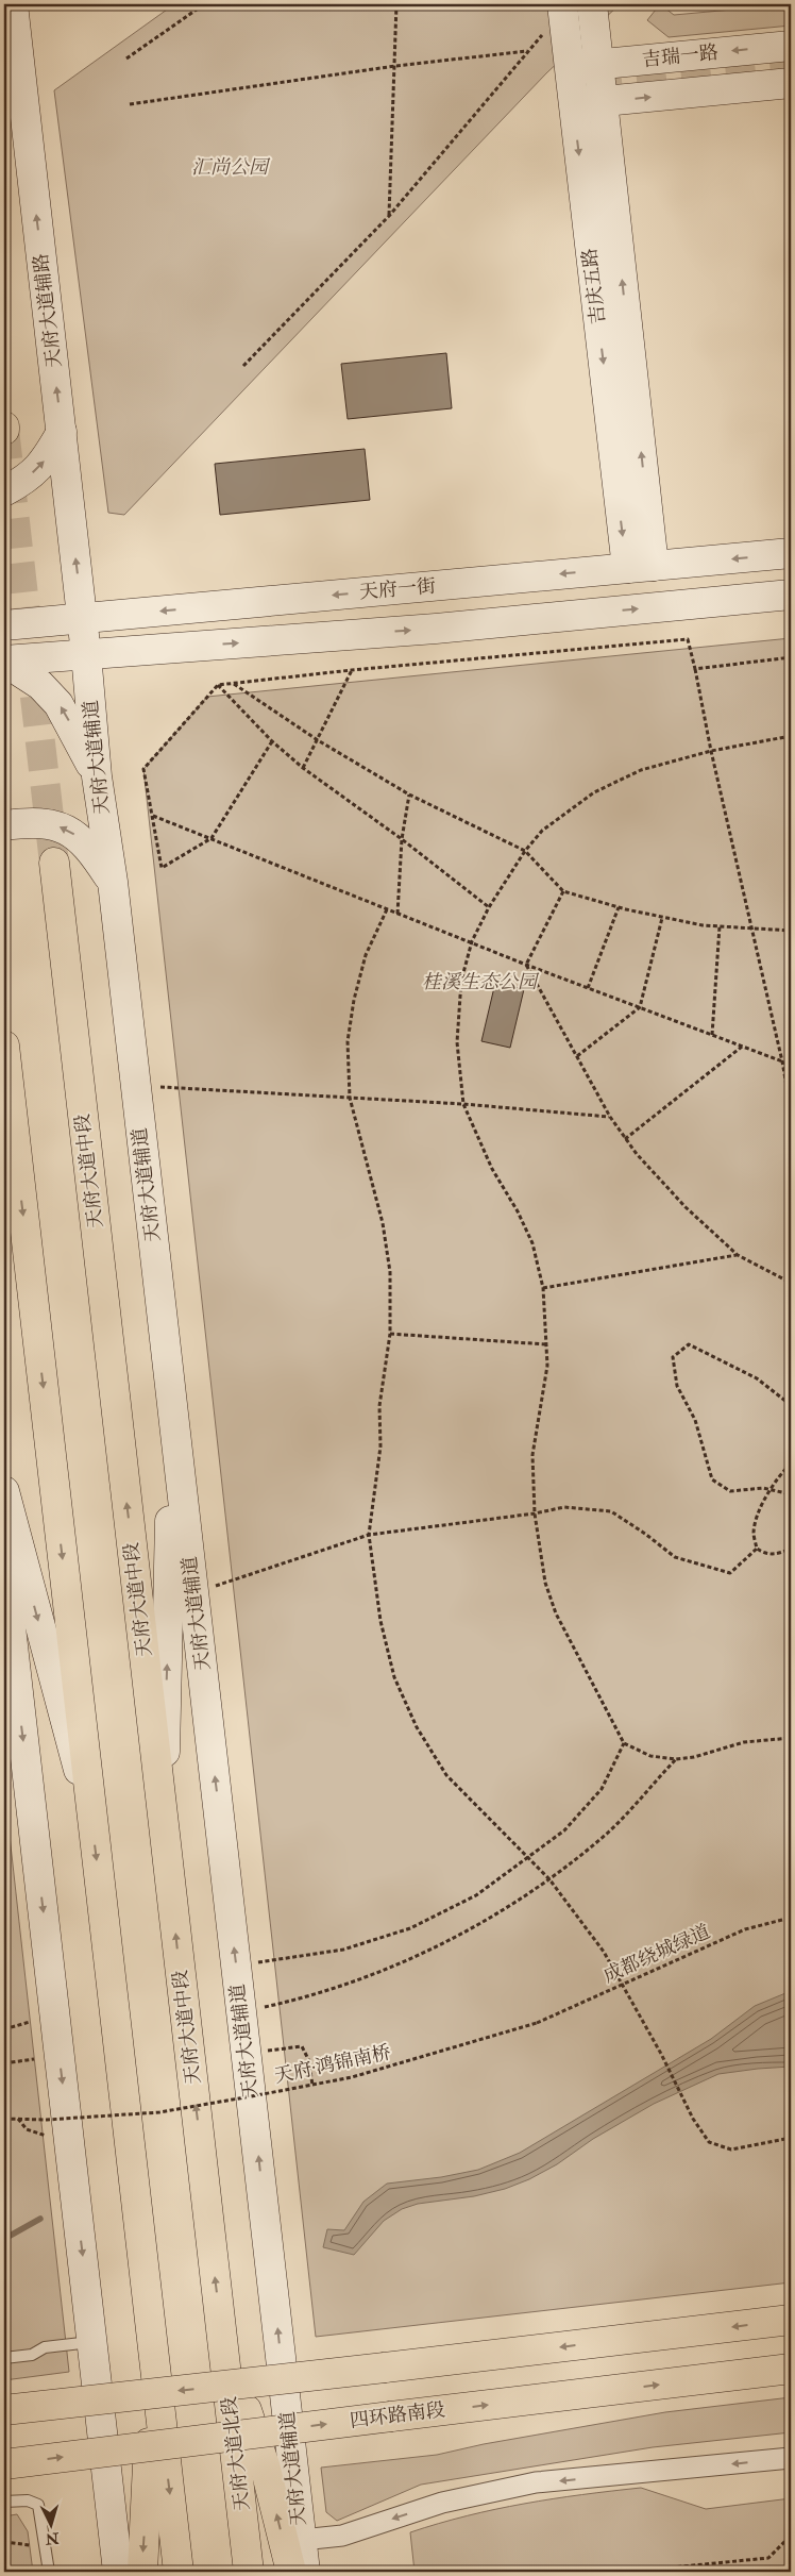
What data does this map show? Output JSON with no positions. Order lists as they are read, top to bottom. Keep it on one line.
{"streets":{"main road":["天府大道中段","四环路南段","天府大道北段"],"street":["吉瑞一路","吉庆五路","天府大道辅路","天府一街","天府大道辅道"],"path":["成都绕城绿道","天府·鸿锦南桥"]},"crossings":[["吉瑞一路","吉庆五路"],["吉庆五路","天府一街"],["天府大道辅路","天府一街"],["天府大道辅路","天府大道辅道"],["天府一街","天府大道辅道"],["天府大道中段","天府大道北段"],["成都绕城绿道","天府·鸿锦南桥"]],"one_way":["天府大道辅路"],"parks":["汇尚公园","桂溪生态公园"],"north":"bottom"}
